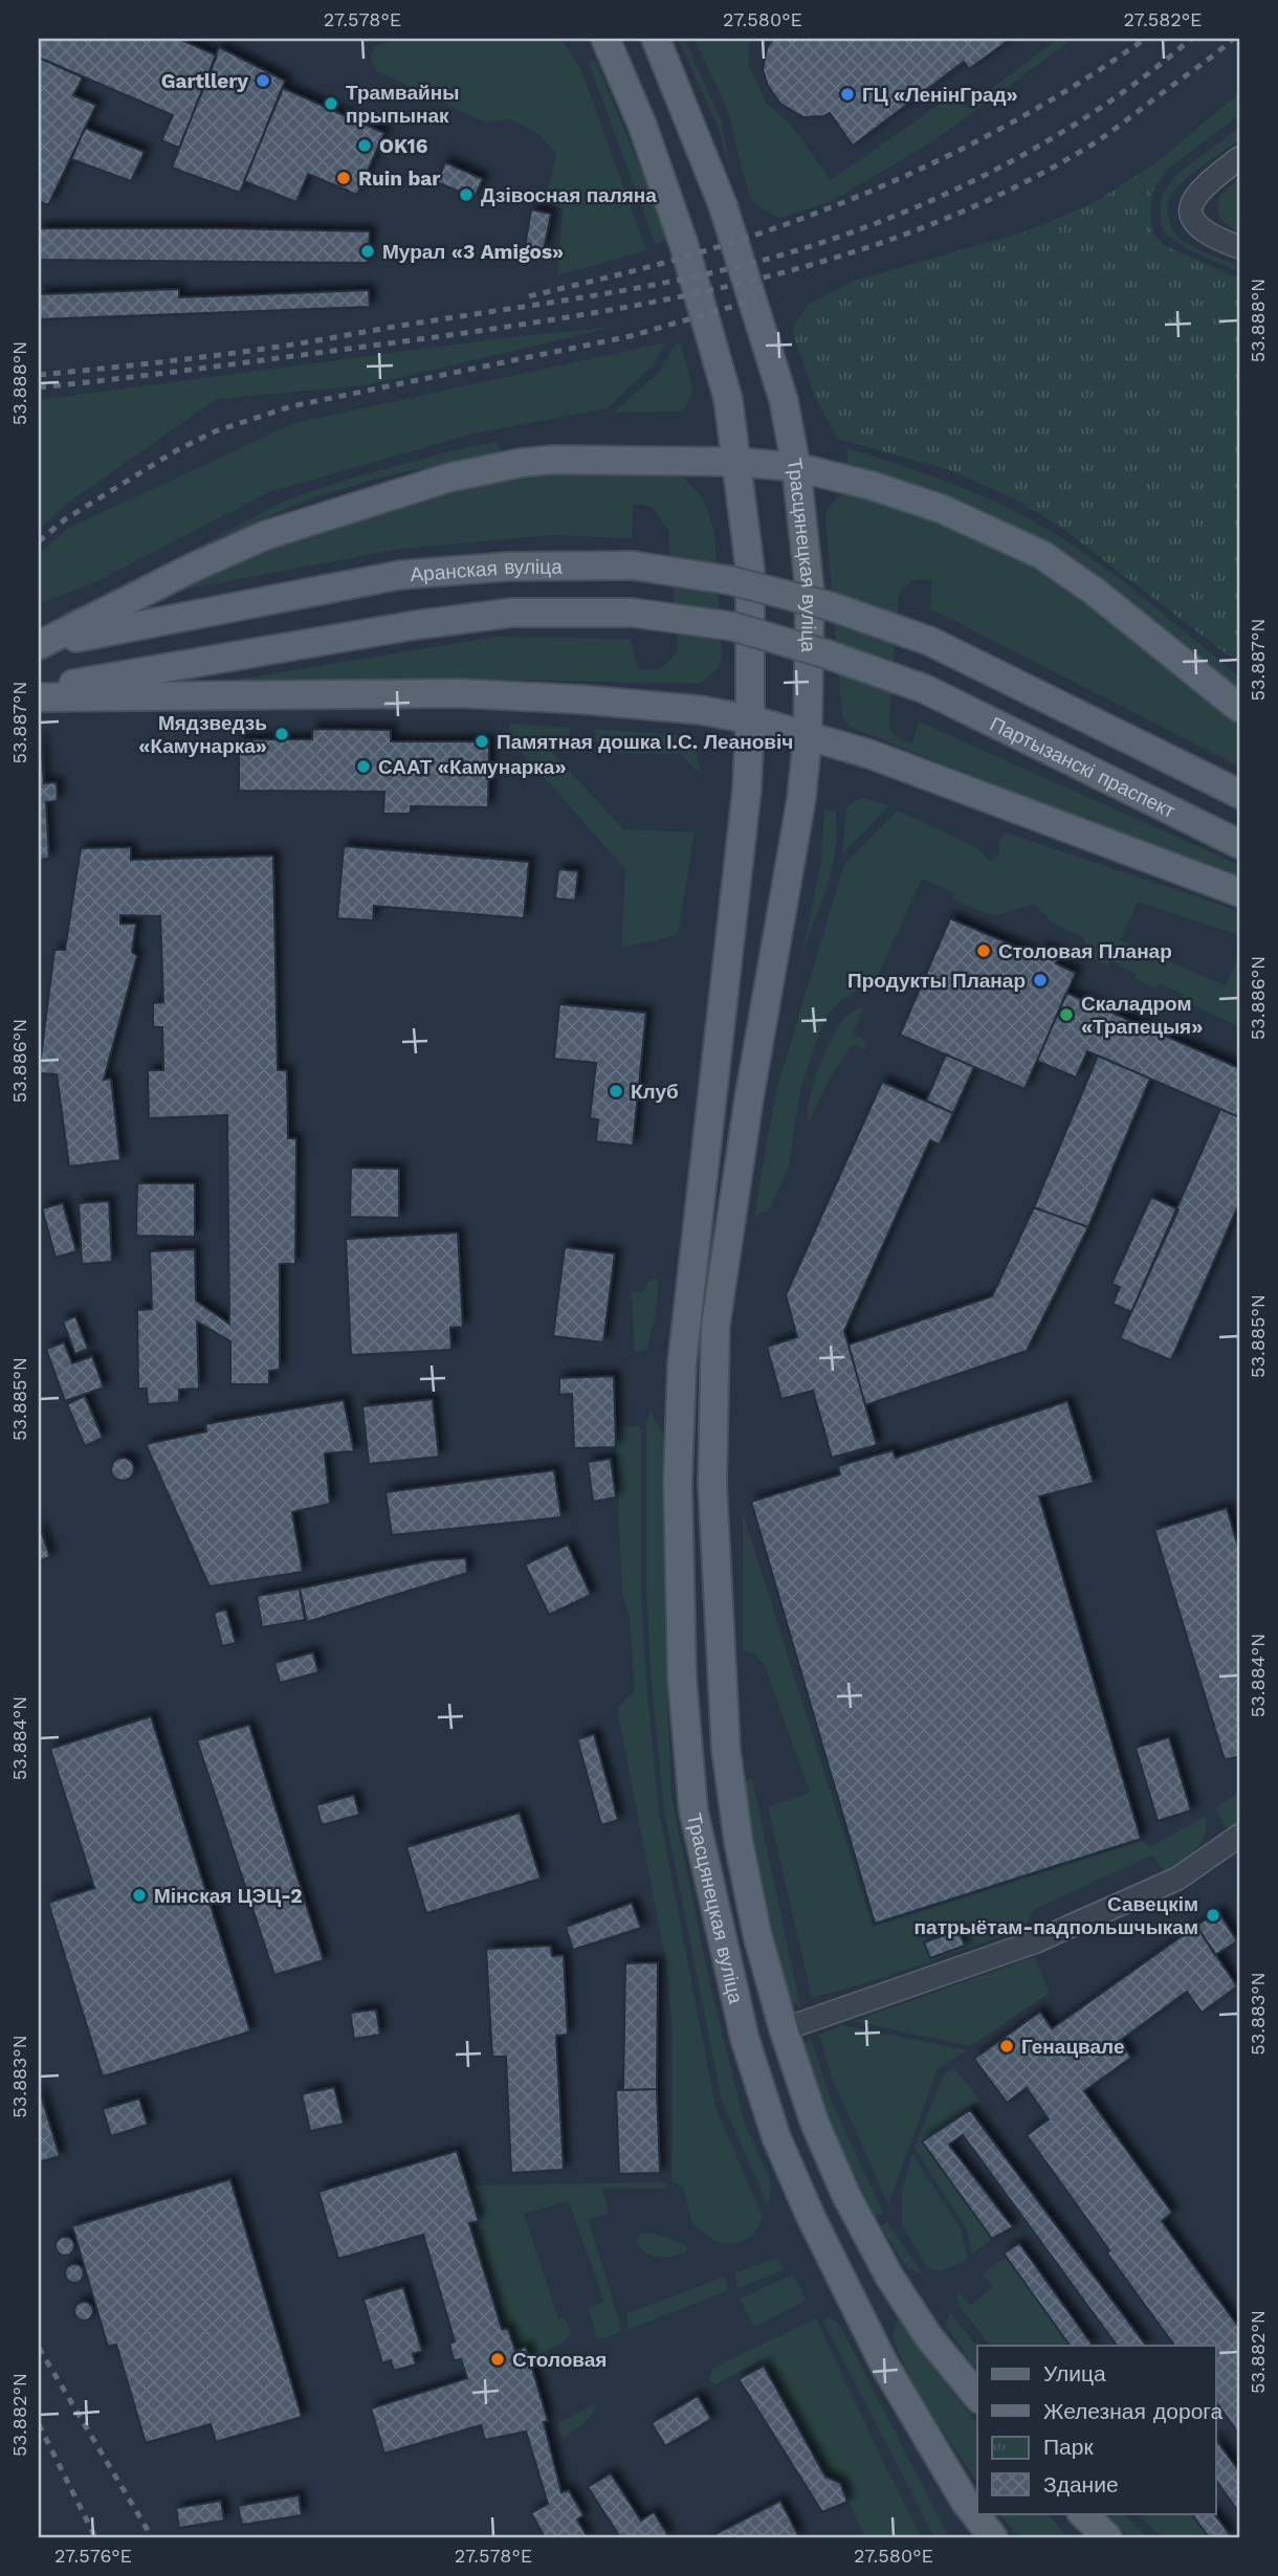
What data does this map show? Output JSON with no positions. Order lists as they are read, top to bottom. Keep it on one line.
{"streets":{"main road":["Трасцянецкая вуліца","Аранская вуліца","Партызанскі праспект"]},"places":["Gartllery","ГЦ «ЛенінГрад»","Трамвайны прыпынак","OK16","Ruin bar","Дзівосная паляна","Мурал «3 Amigos»","Мядзведзь «Камунарка»","Памятная дошка І.С. Леановіч","СААТ «Камунарка»","Столовая Планар","Продукты Планар","Скаладром «Трапецыя»","Клуб","Мінская ЦЭЦ-2","Савецкім патрыётам-падпольшчыкам","Генацвале","Столовая"],"legend":["Улица","Железная дорога","Парк","Здание"],"coordinates":["27.578°E","27.580°E","27.582°E","53.888°N","53.887°N","53.886°N","53.885°N","53.884°N","53.883°N","53.882°N","27.576°E"]}
